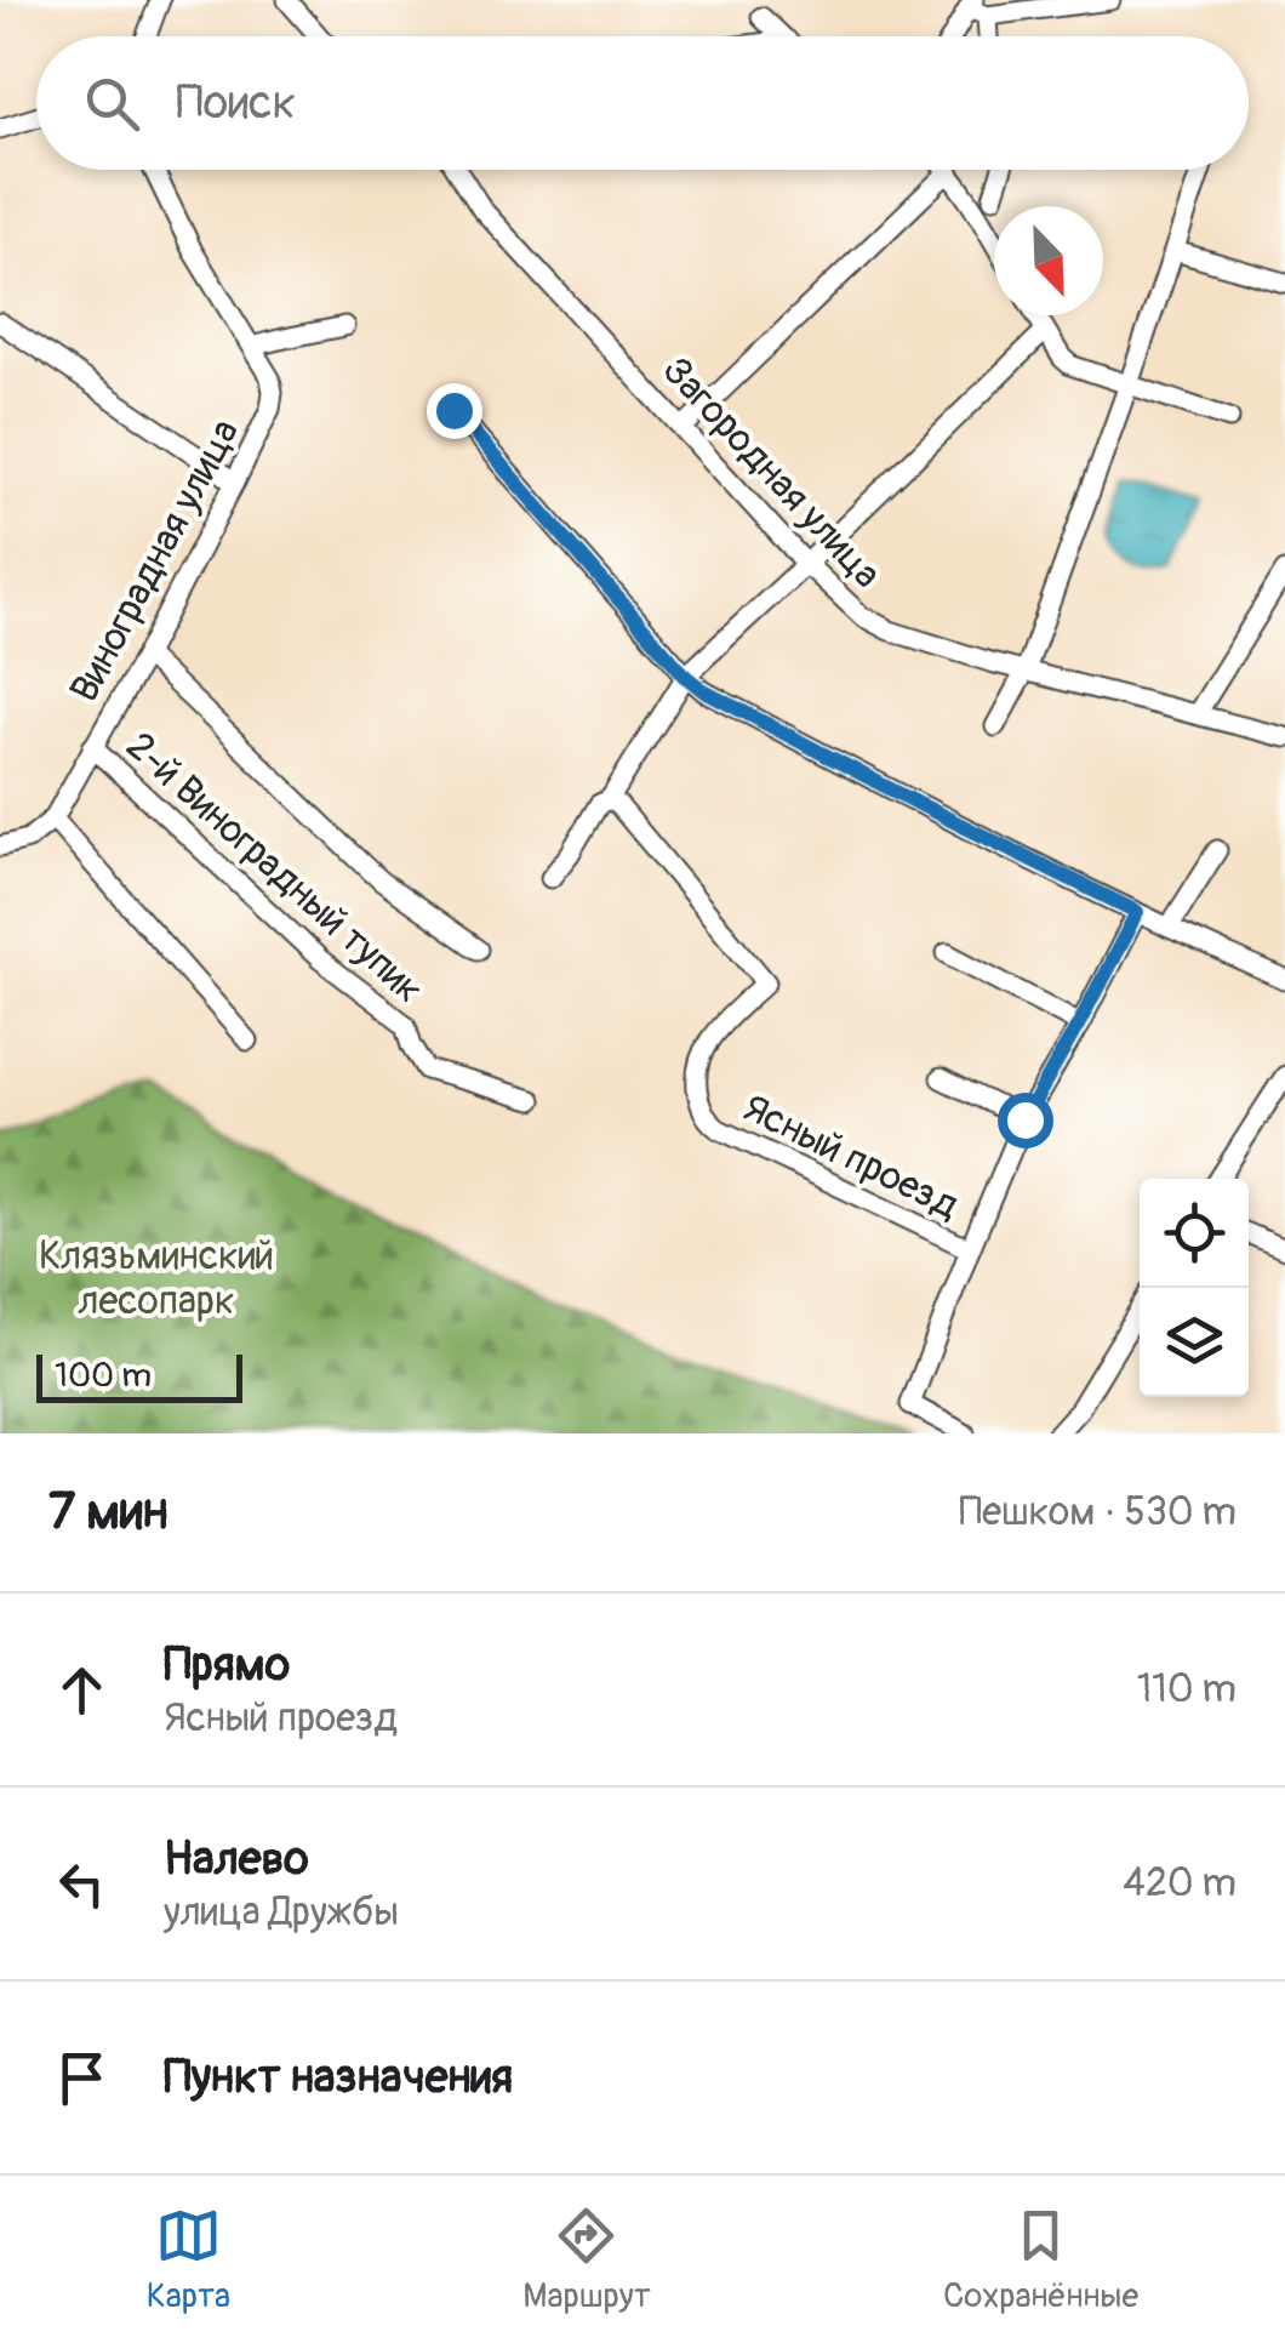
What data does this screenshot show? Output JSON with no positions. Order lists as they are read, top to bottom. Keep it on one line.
{"streets":{"street":["Загородная улица","Виноградная улица","2-й Виноградный тупик","Ясный проезд"]},"crossings":[["Виноградная улица","2-й Виноградный тупик"]],"parks":["Клязьминский лесопарк"],"scale_bar":"100 m","north":"bottom right","page":{"search":"Поиск","scale":"100 m","heading":["7 мин","Пешком · 530 m"],"list":[["Прямо","Ясный проезд","110 m"],["Налево","улица Дружбы","420 m"],"Пункт назначения"],"nav":["Карта","Маршрут","Сохранённые"]}}
